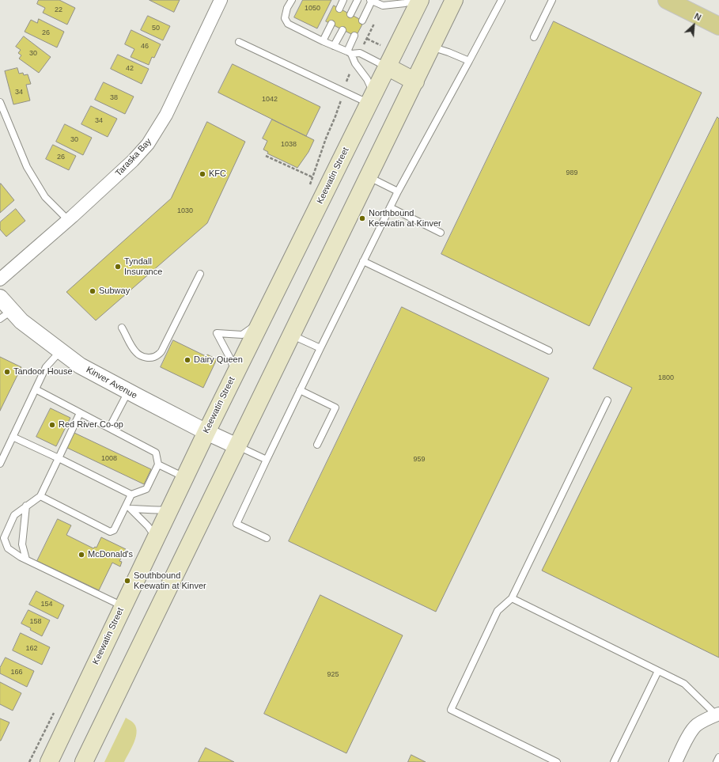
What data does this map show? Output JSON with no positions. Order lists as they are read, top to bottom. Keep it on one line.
{"streets":{"main road":["Keewatin Street"],"street":["Taraska Bay","Kinver Avenue"]},"crossings":[["Keewatin Street","Kinver Avenue"]],"places":["KFC","Northbound Keewatin at Kinver","Tyndall Insurance","Subway","Dairy Queen","Tandoor House","Red River Co-op","McDonald's","Southbound Keewatin at Kinver"],"house_numbers":["1050","22","50","26","46","30","42","34","38","1042","34","30","1038","26","989","1030","1800","1008","959","154","158","162","166","925"],"north":"top right"}
